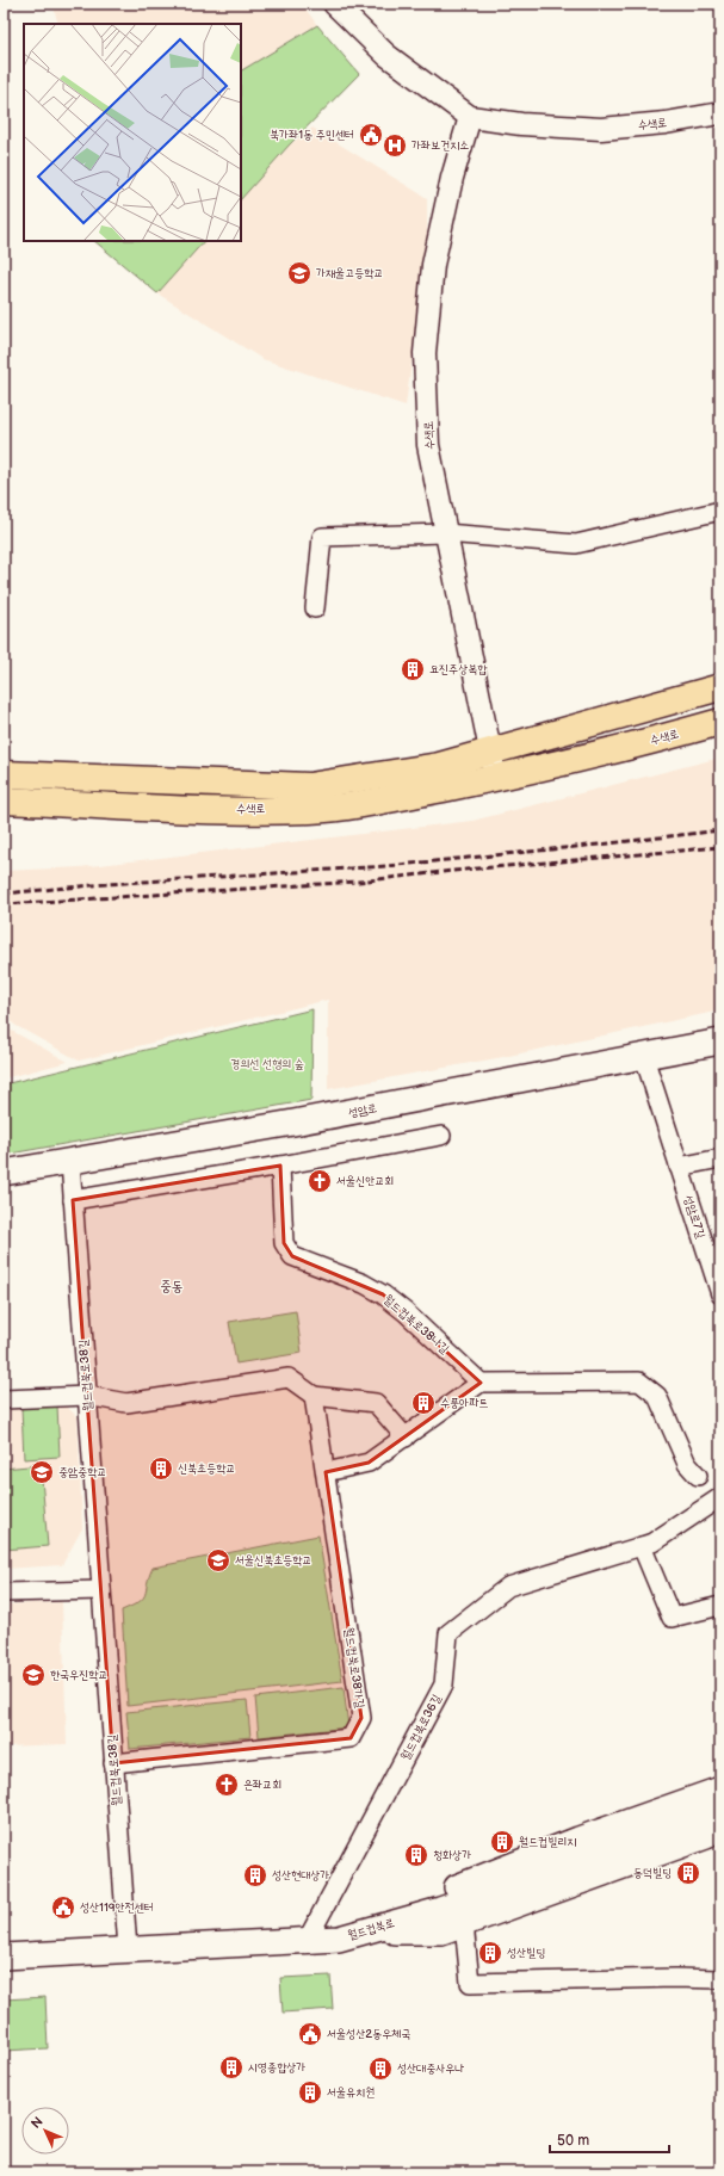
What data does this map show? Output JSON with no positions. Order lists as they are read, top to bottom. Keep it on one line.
{"streets":{"main road":["수색로","성암로","월드컵북로"],"street":["성암로7길","월드컵북로38나길","월드컵북로38길","월드컵북로38가길","월드컵북로36길"]},"crossings":[["성암로","성암로7길"],["성암로","월드컵북로38길"],["월드컵북로38길","월드컵북로38가길"],["월드컵북로38길","월드컵북로"],["월드컵북로36길","월드컵북로"]],"districts":["중동"],"parks":["경의선 선형의 숲"],"places":{"public building":["북가좌1동 주민센터","성산119안전센터","서울성산2동우체국"],"hospital":["가좌보건지소"],"school or university":["가재울고등학교","중암중학교","서울신북초등학교","한국우진학교"],"building":["요진주상복합","수풍아파트","신북초등학교","월드컵빌리지","청화상가","동덕빌딩","성산현대상가","성산빌딩","시영종합상가","성산대중사우나","서울유치원"],"church":["서울신안교회","은좌교회"]},"scale_bar":"50 m","north":"top left"}
